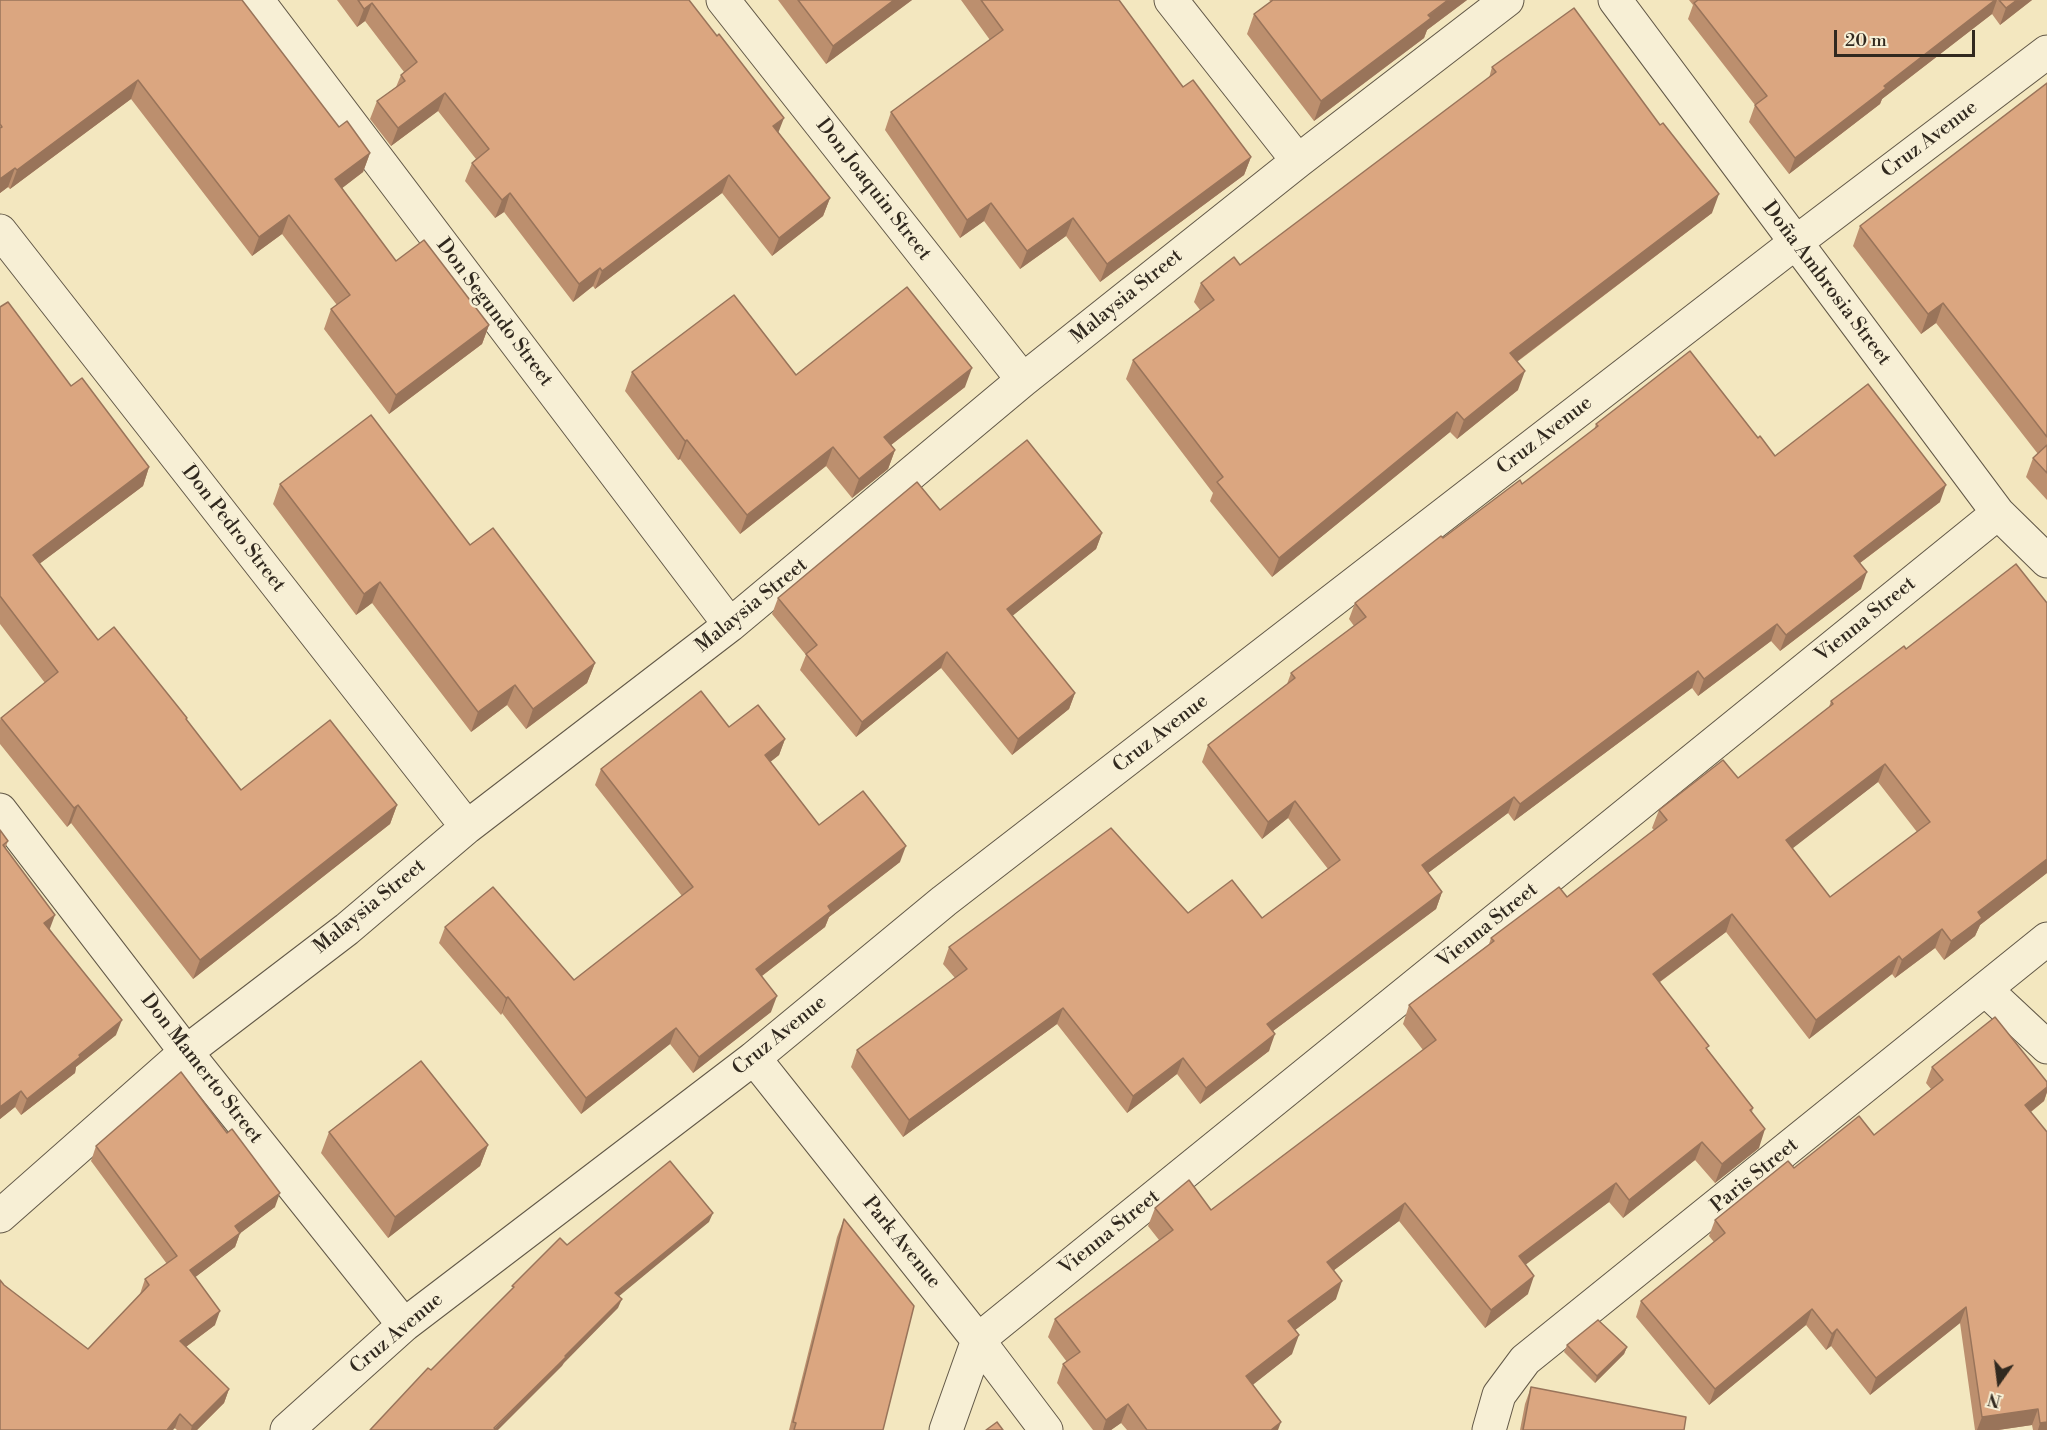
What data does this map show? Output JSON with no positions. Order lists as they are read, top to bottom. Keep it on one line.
{"streets":{"street":["Cruz Avenue","Don Joaquin Street","Doña Ambrosia Street","Malaysia Street","Don Segundo Street","Don Pedro Street","Vienna Street","Don Mamerto Street","Paris Street","Park Avenue"]},"crossings":[["Cruz Avenue","Doña Ambrosia Street"],["Cruz Avenue","Don Mamerto Street"],["Cruz Avenue","Park Avenue"],["Don Joaquin Street","Malaysia Street"],["Doña Ambrosia Street","Vienna Street"],["Malaysia Street","Don Segundo Street"],["Malaysia Street","Don Pedro Street"],["Malaysia Street","Don Mamerto Street"],["Vienna Street","Park Avenue"]],"scale_bar":"20 m","north":"bottom"}
